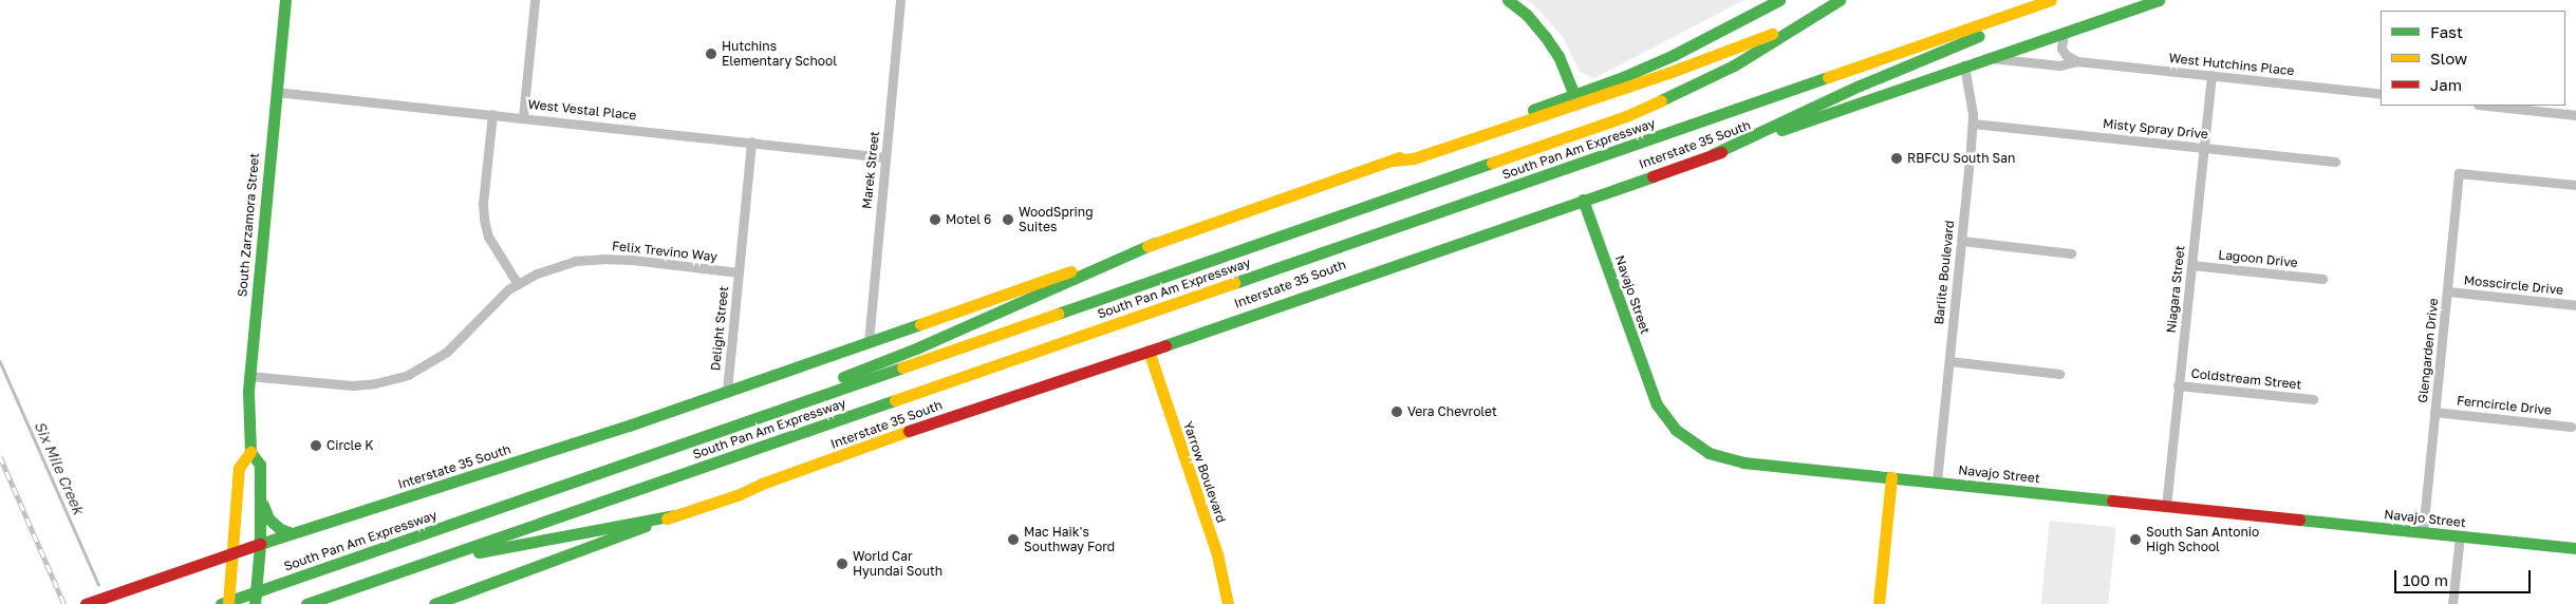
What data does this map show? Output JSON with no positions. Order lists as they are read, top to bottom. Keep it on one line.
{"streets":{"main road":["Interstate 35 South","South Pan Am Expressway","South Zarzamora Street","Navajo Street","Yarrow Boulevard"],"street":["West Hutchins Place","West Vestal Place","Misty Spray Drive","Marek Street","Felix Trevino Way","Lagoon Drive","Barlite Boulevard","Mosscircle Drive","Niagara Street","Delight Street","Glengarden Drive","Coldstream Street","Ferncircle Drive"]},"crossings":[["West Hutchins Place","Interstate 35 South"],["West Hutchins Place","Niagara Street"],["West Vestal Place","Marek Street"],["West Vestal Place","South Zarzamora Street"],["West Vestal Place","Delight Street"],["Misty Spray Drive","Barlite Boulevard"],["Misty Spray Drive","Niagara Street"],["Interstate 35 South","Marek Street"],["Interstate 35 South","South Zarzamora Street"],["Interstate 35 South","Barlite Boulevard"],["Interstate 35 South","Navajo Street"],["Interstate 35 South","Delight Street"],["Interstate 35 South","Yarrow Boulevard"],["South Zarzamora Street","Felix Trevino Way"],["Felix Trevino Way","Delight Street"],["Lagoon Drive","Niagara Street"],["Barlite Boulevard","Navajo Street"],["Mosscircle Drive","Glengarden Drive"],["Niagara Street","Navajo Street"],["Niagara Street","Coldstream Street"],["Navajo Street","Glengarden Drive"],["Glengarden Drive","Ferncircle Drive"]],"water":["Six Mile Creek"],"places":["Hutchins Elementary School","RBFCU South San","Motel 6","WoodSpring Suites","Vera Chevrolet","Circle K","Mac Haik's Southway Ford","South San Antonio High School","World Car Hyundai South"],"legend":["Fast","Slow","Jam"],"scale_bar":"100 m"}
